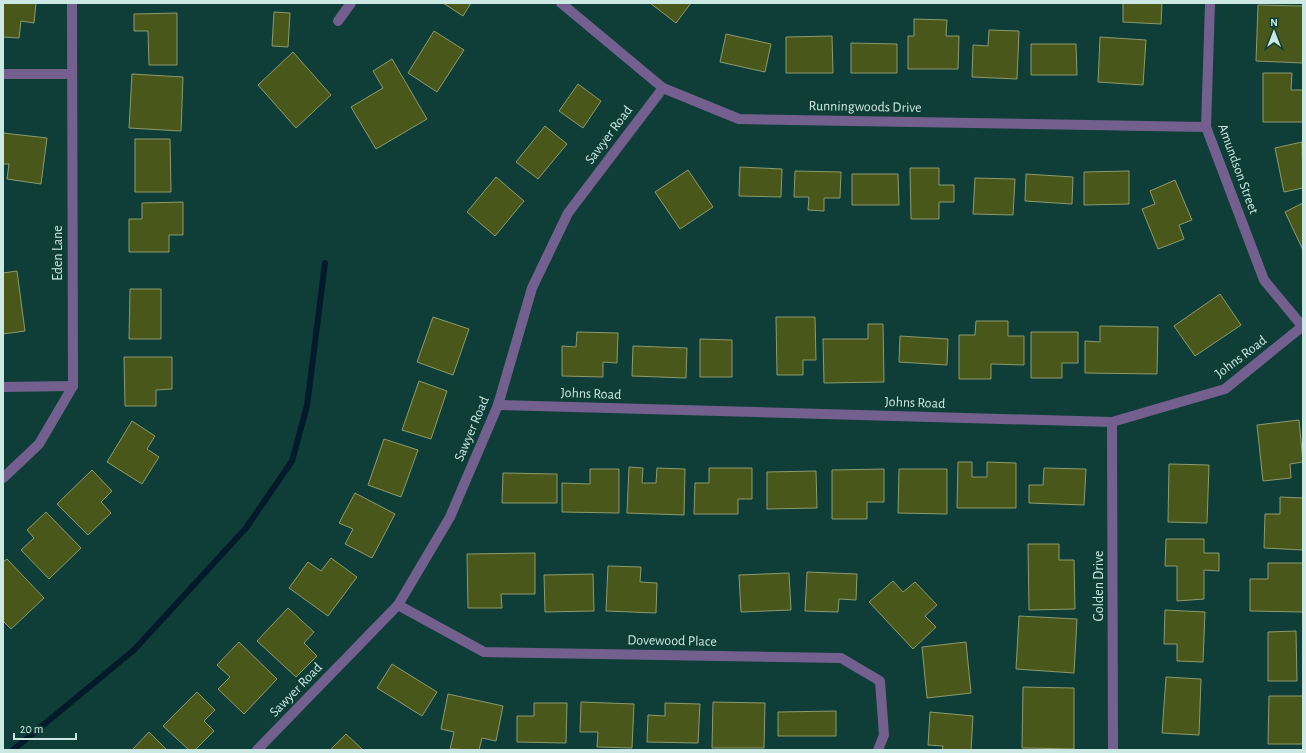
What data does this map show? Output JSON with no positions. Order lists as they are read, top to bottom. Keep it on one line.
{"streets":{"street":["Runningwoods Drive","Sawyer Road","Amundson Street","Eden Lane","Johns Road","Golden Drive","Dovewood Place"]},"crossings":[["Runningwoods Drive","Sawyer Road"],["Runningwoods Drive","Amundson Street"],["Sawyer Road","Johns Road"],["Sawyer Road","Dovewood Place"],["Amundson Street","Johns Road"],["Johns Road","Golden Drive"]],"scale_bar":"20 m","north":"top"}
